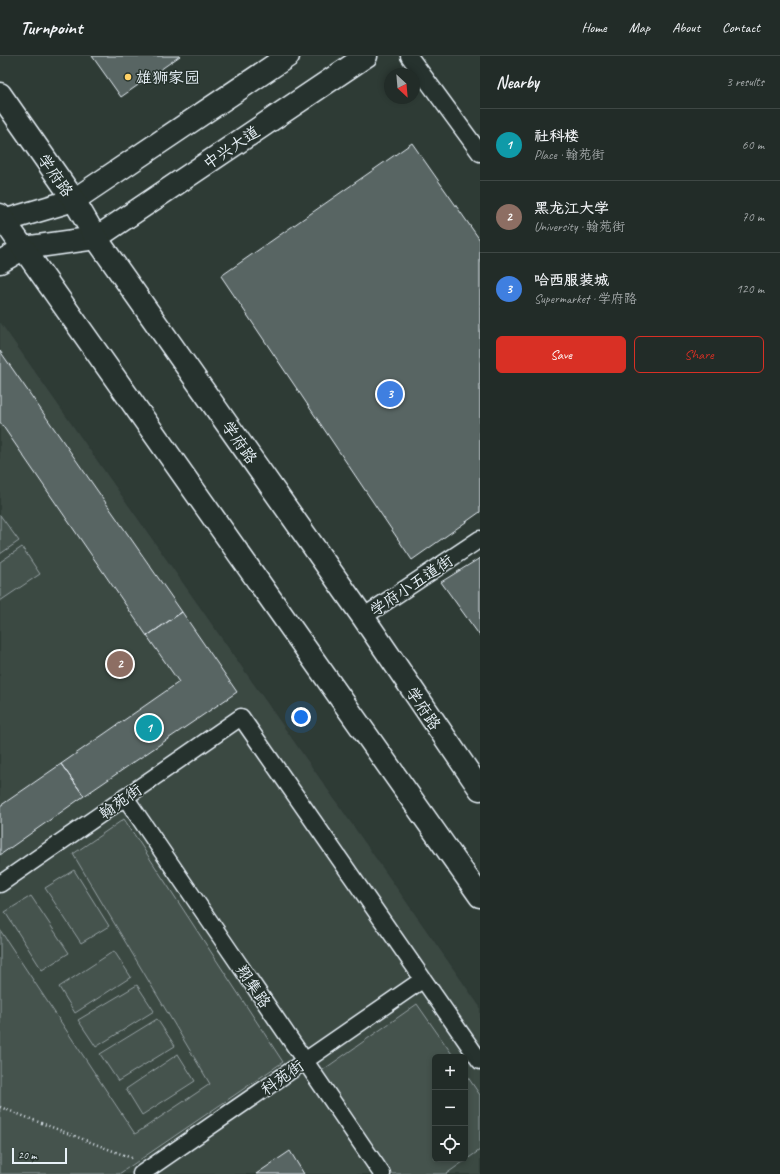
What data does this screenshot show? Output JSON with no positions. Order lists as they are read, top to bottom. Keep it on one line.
{"streets":{"main road":["中兴大道","学府路"],"street":["学府小五道街","翰苑街","翔集路","科苑街"]},"crossings":[["中兴大道","学府路"],["学府路","学府小五道街"],["翰苑街","翔集路"],["翰苑街","科苑街"],["翔集路","科苑街"]],"places":["雄狮家园"],"scale_bar":"20 m","north":"bottom right","page":{"header":"Turnpoint","nav":["Home","Map","About","Contact"],"heading":["Nearby","3 results"],"list":[{"mark":"1","name":"社科楼","note":"Place · 翰苑街","value":"60 m"},{"mark":"2","name":"黑龙江大学","note":"University · 翰苑街","value":"70 m"},{"mark":"3","name":"哈西服装城","note":"Supermarket · 学府路","value":"120 m"}],"buttons":["Save","Share"],"pins":["3","2","1"],"map_buttons":["+","−"],"scale":"20 m"}}
